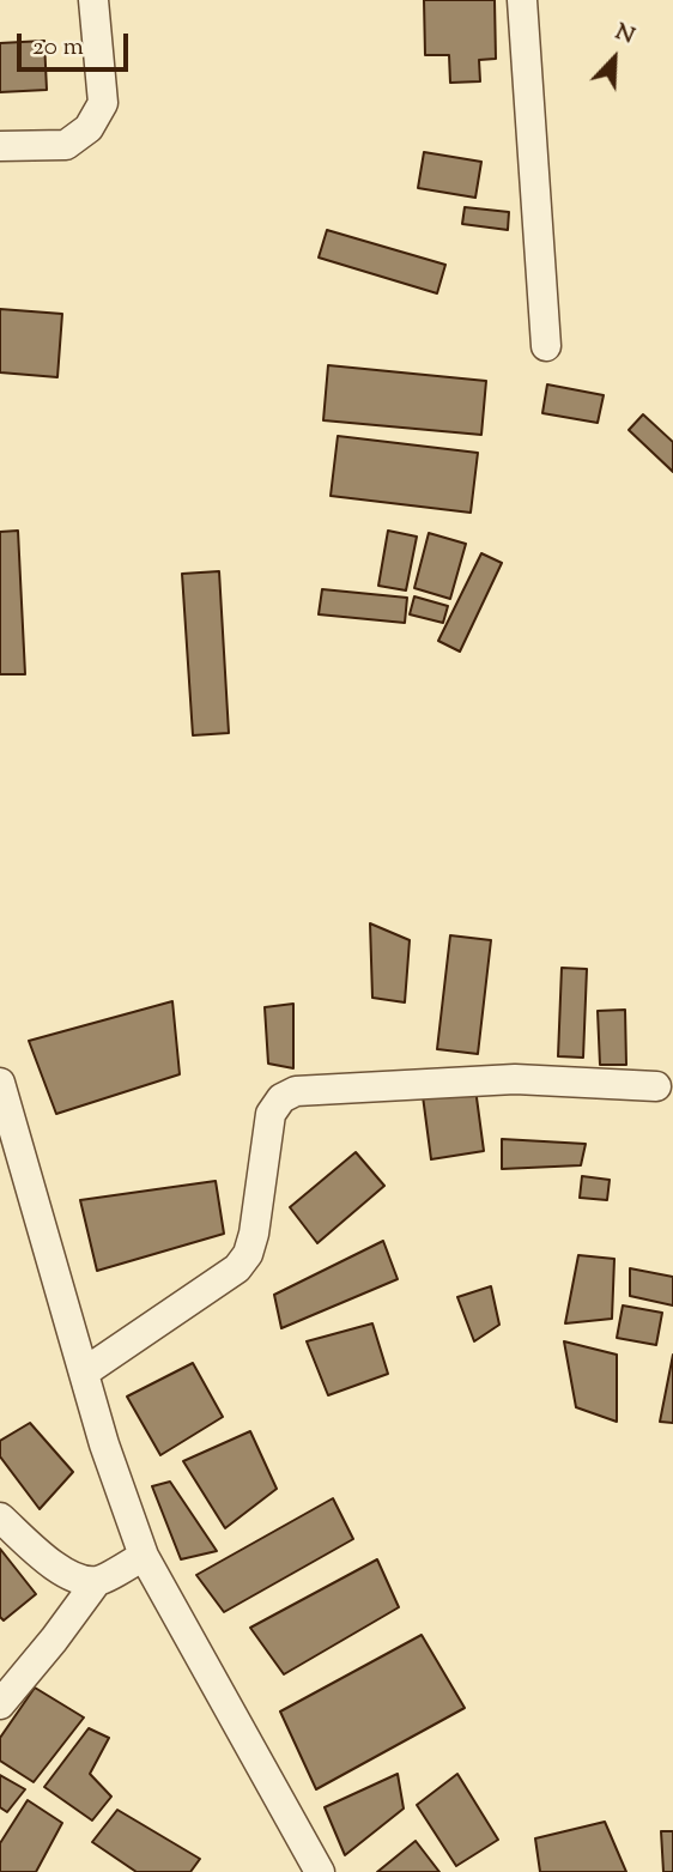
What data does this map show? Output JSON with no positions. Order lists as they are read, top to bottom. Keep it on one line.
{"scale_bar":"20 m","north":"top right"}
